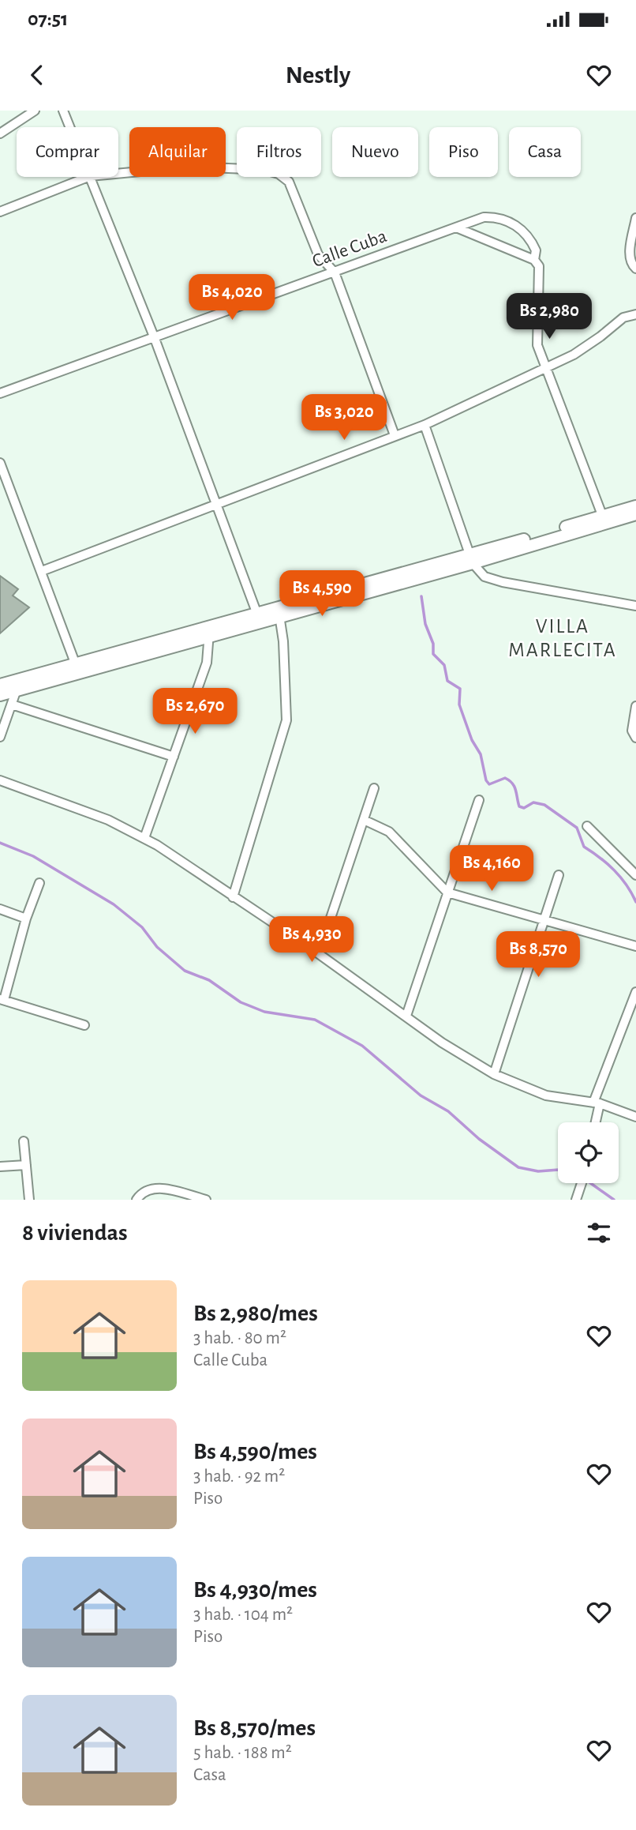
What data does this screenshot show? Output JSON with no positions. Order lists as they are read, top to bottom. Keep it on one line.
{"streets":{"street":["Calle Cuba"]},"districts":["VILLA MARLECITA"],"page":{"status":"07:51","header":"Nestly","chip":["Comprar","Alquilar","Filtros","Nuevo","Piso","Casa"],"price":["Bs 4,020","Bs 2,980","Bs 3,020","Bs 4,590","Bs 2,670","Bs 4,160","Bs 4,930","Bs 8,570"],"heading":"8 viviendas","list":[{"name":"Bs 2,980/mes","note":"3 hab. · 80 m² · Calle Cuba"},{"name":"Bs 4,590/mes","note":"3 hab. · 92 m² · Piso"},{"name":"Bs 4,930/mes","note":"3 hab. · 104 m² · Piso"},{"name":"Bs 8,570/mes","note":"5 hab. · 188 m² · Casa"}]}}
